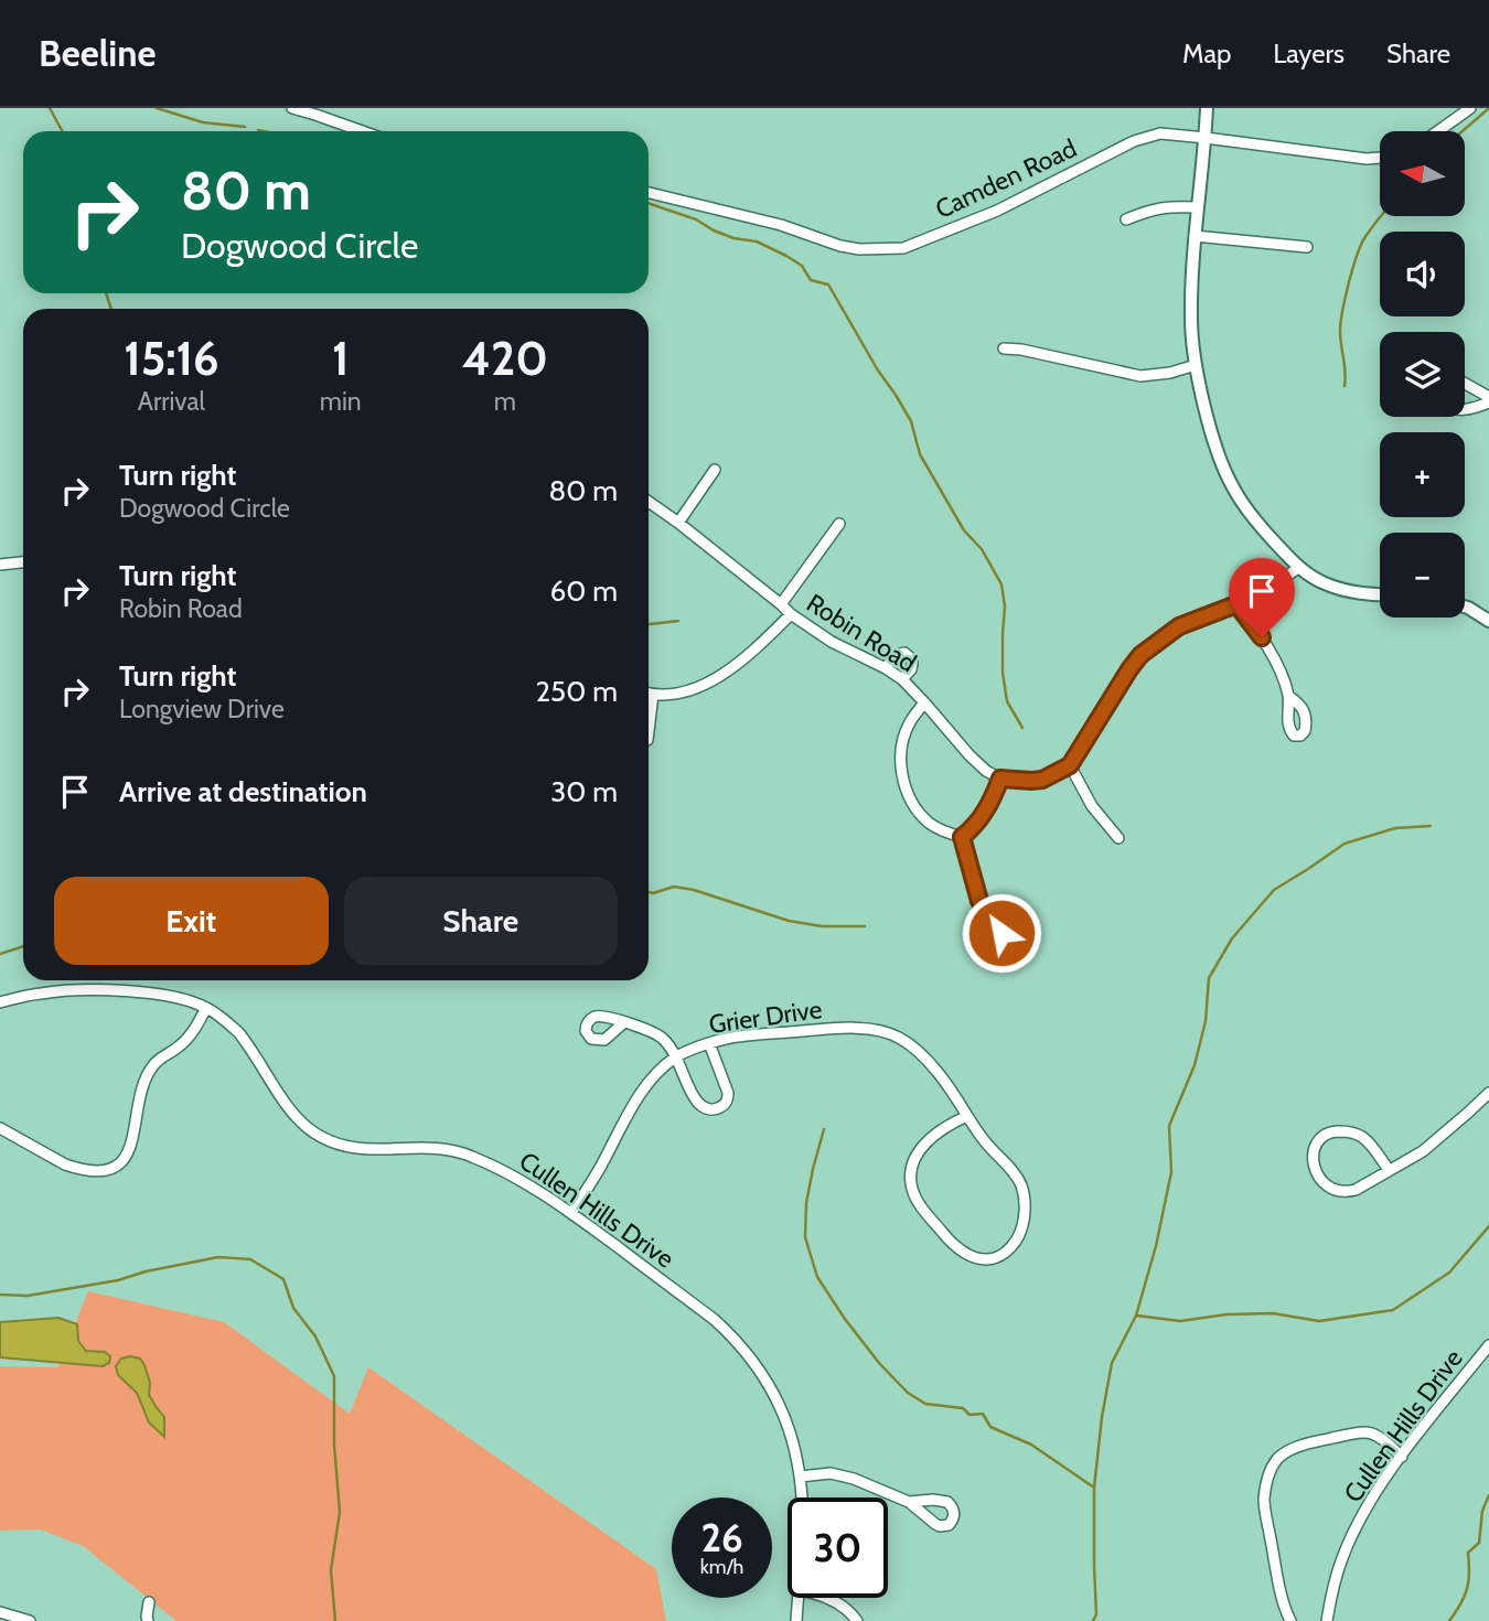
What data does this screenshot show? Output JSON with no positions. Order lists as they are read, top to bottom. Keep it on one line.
{"streets":{"street":["Camden Road","Robin Road","Grier Drive","Cullen Hills Drive"]},"crossings":[["Grier Drive","Cullen Hills Drive"]],"north":"left","page":{"header":"Beeline","nav":["Map","Layers","Share"],"map_buttons":["+","−"],"turn":["80 m","Dogwood Circle"],"eta":["15:16","Arrival","1","min","420","m"],"list":[{"name":"Turn right","note":"Dogwood Circle","value":"80 m"},{"name":"Turn right","note":"Robin Road","value":"60 m"},{"name":"Turn right","note":"Longview Drive","value":"250 m"},{"name":"Arrive at destination","value":"30 m"}],"buttons":["Exit","Share"],"speed":"26 km/h","limit":"30"}}
